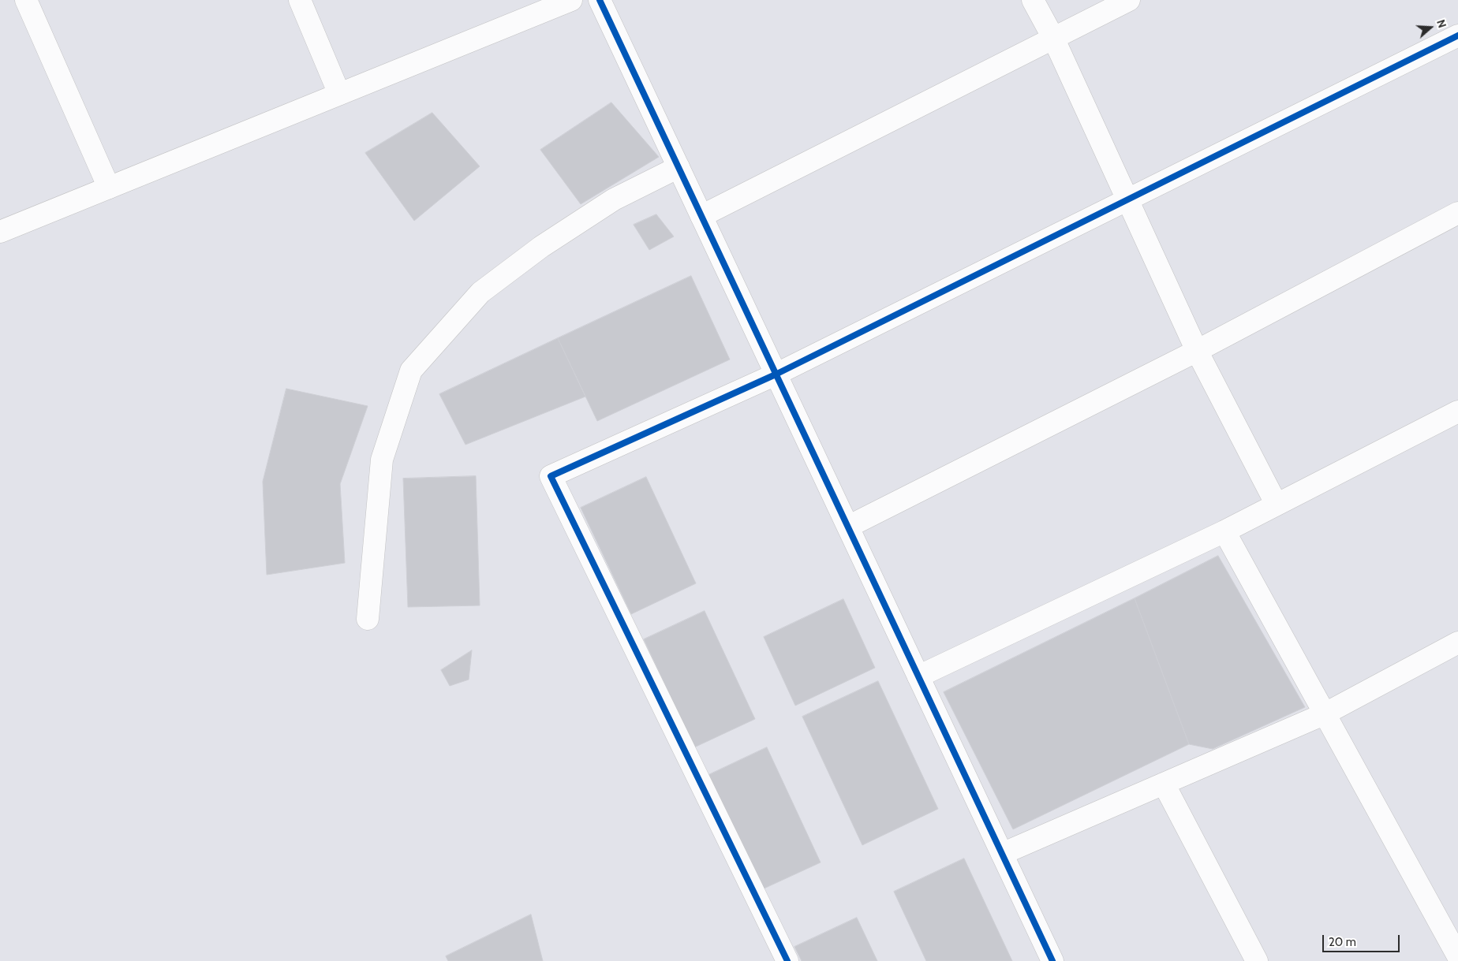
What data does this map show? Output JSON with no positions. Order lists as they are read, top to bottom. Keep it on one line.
{"scale_bar":"20 m","north":"right"}
